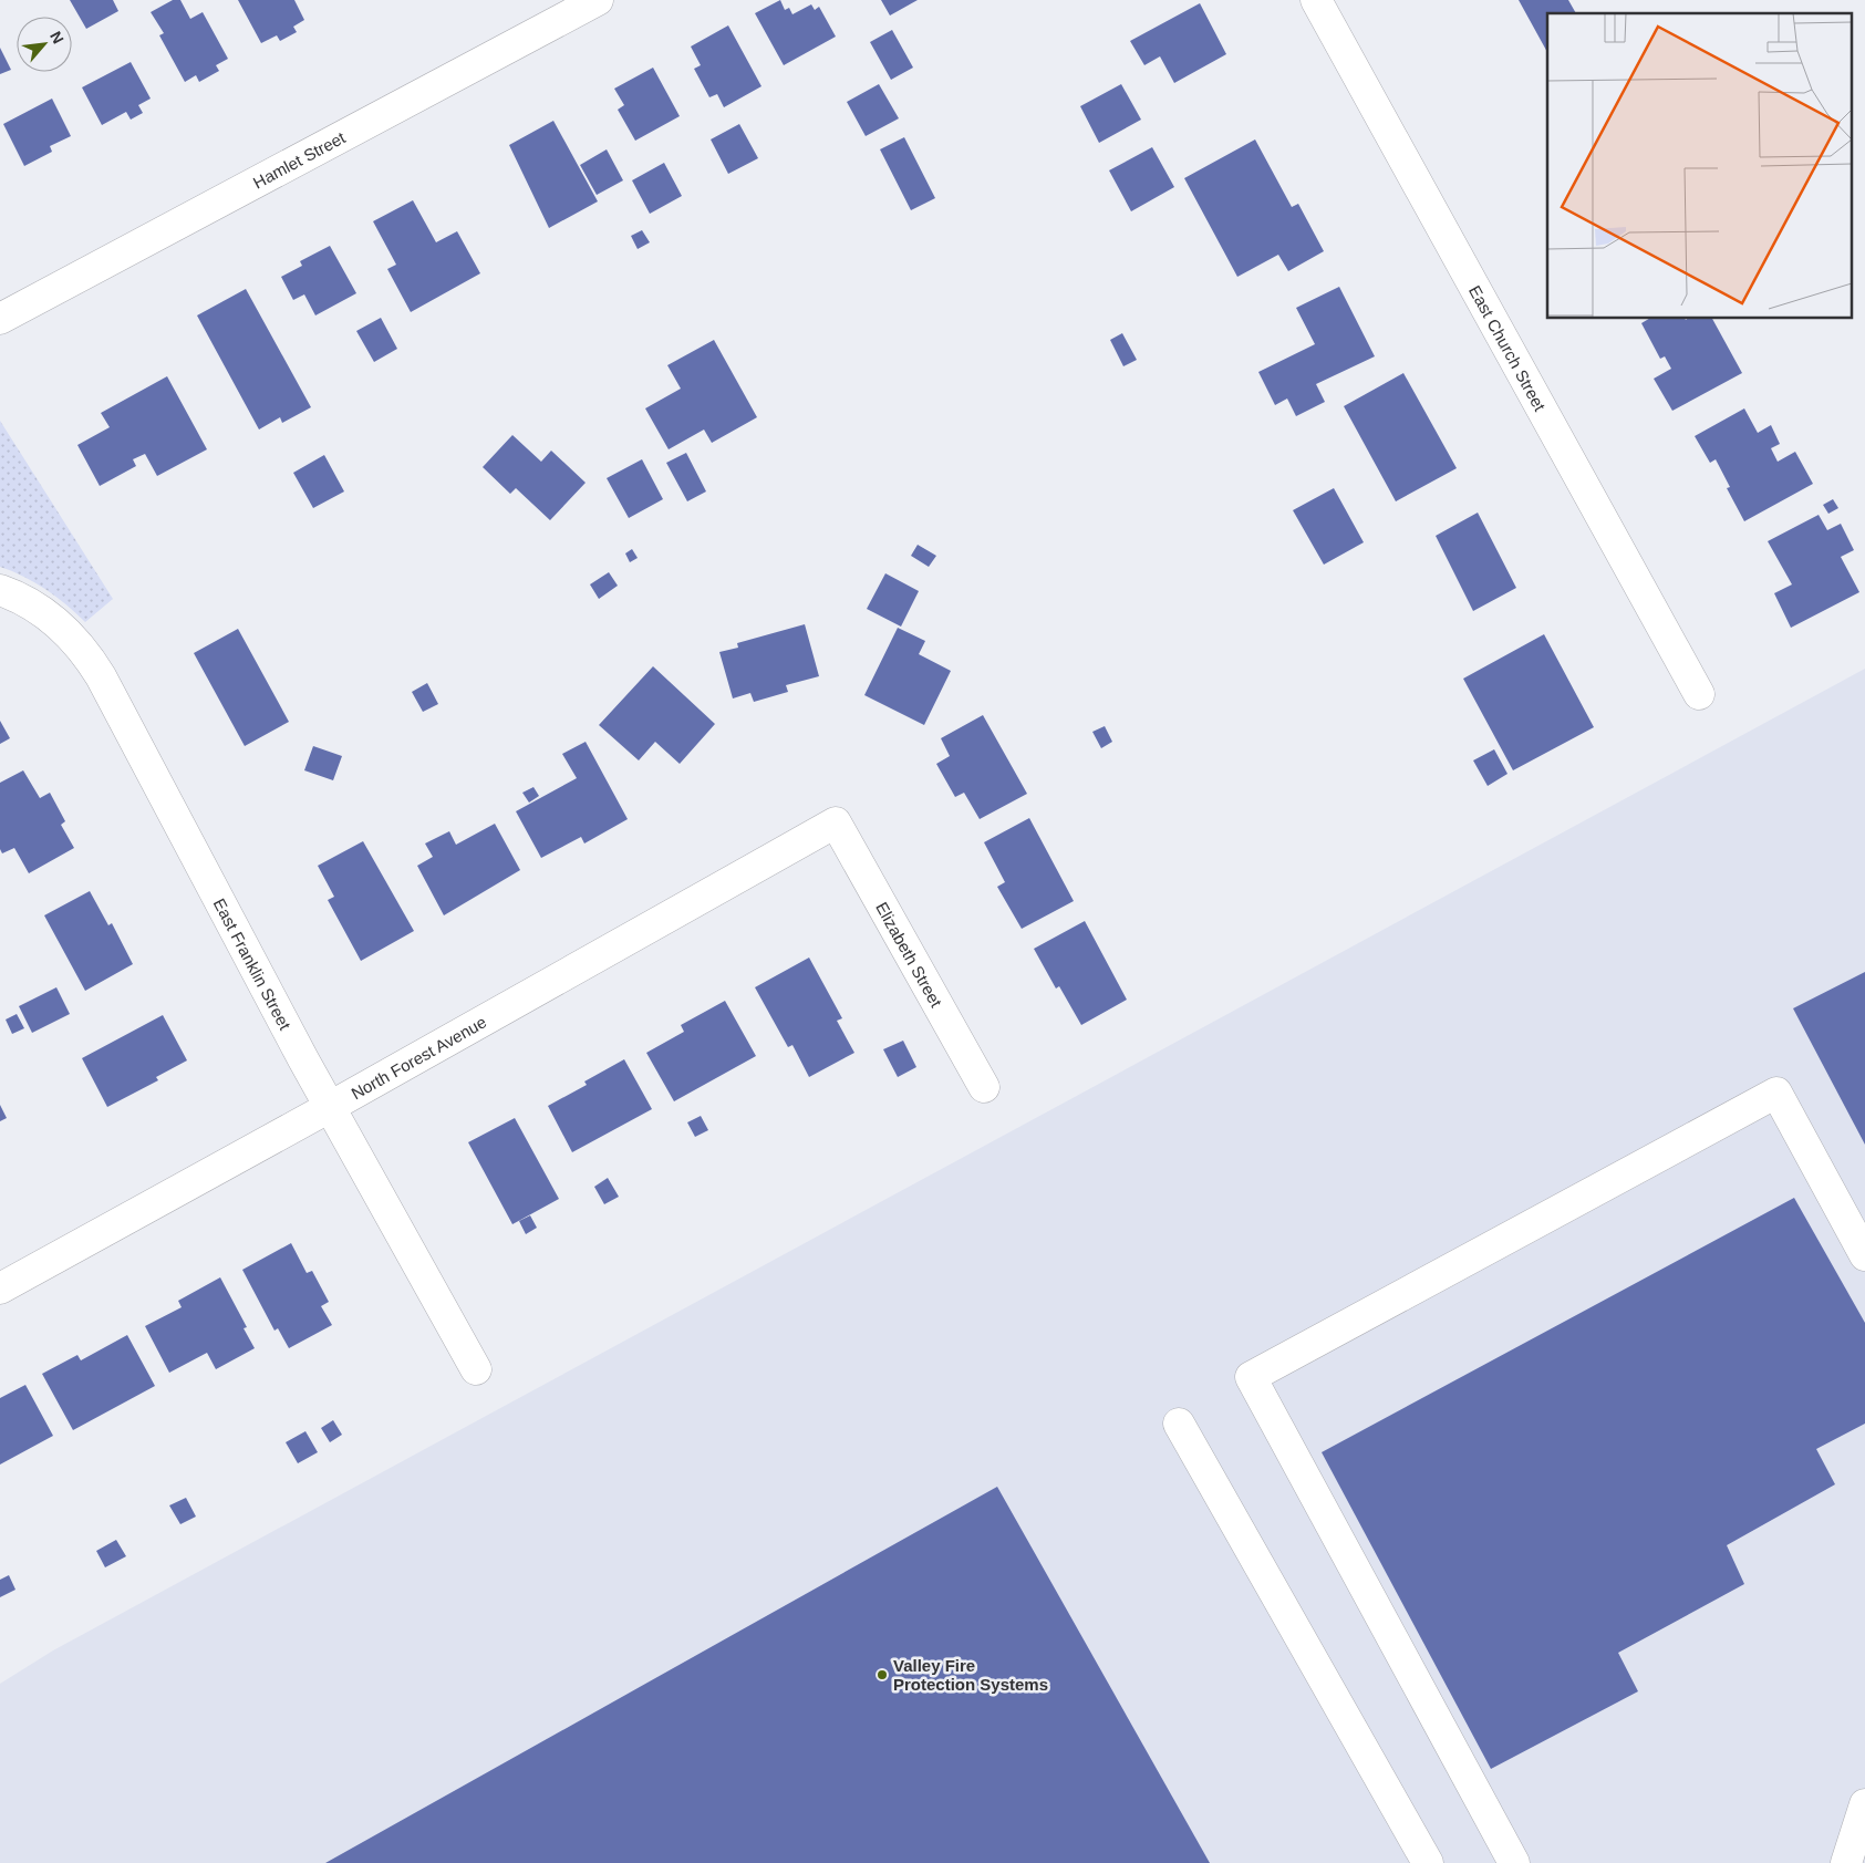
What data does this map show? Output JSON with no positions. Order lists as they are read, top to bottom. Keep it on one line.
{"streets":{"street":["Hamlet Street","East Church Street","Elizabeth Street","East Franklin Street","North Forest Avenue"]},"crossings":[["Elizabeth Street","North Forest Avenue"],["East Franklin Street","North Forest Avenue"]],"places":["Valley Fire Protection Systems"],"north":"top right"}
